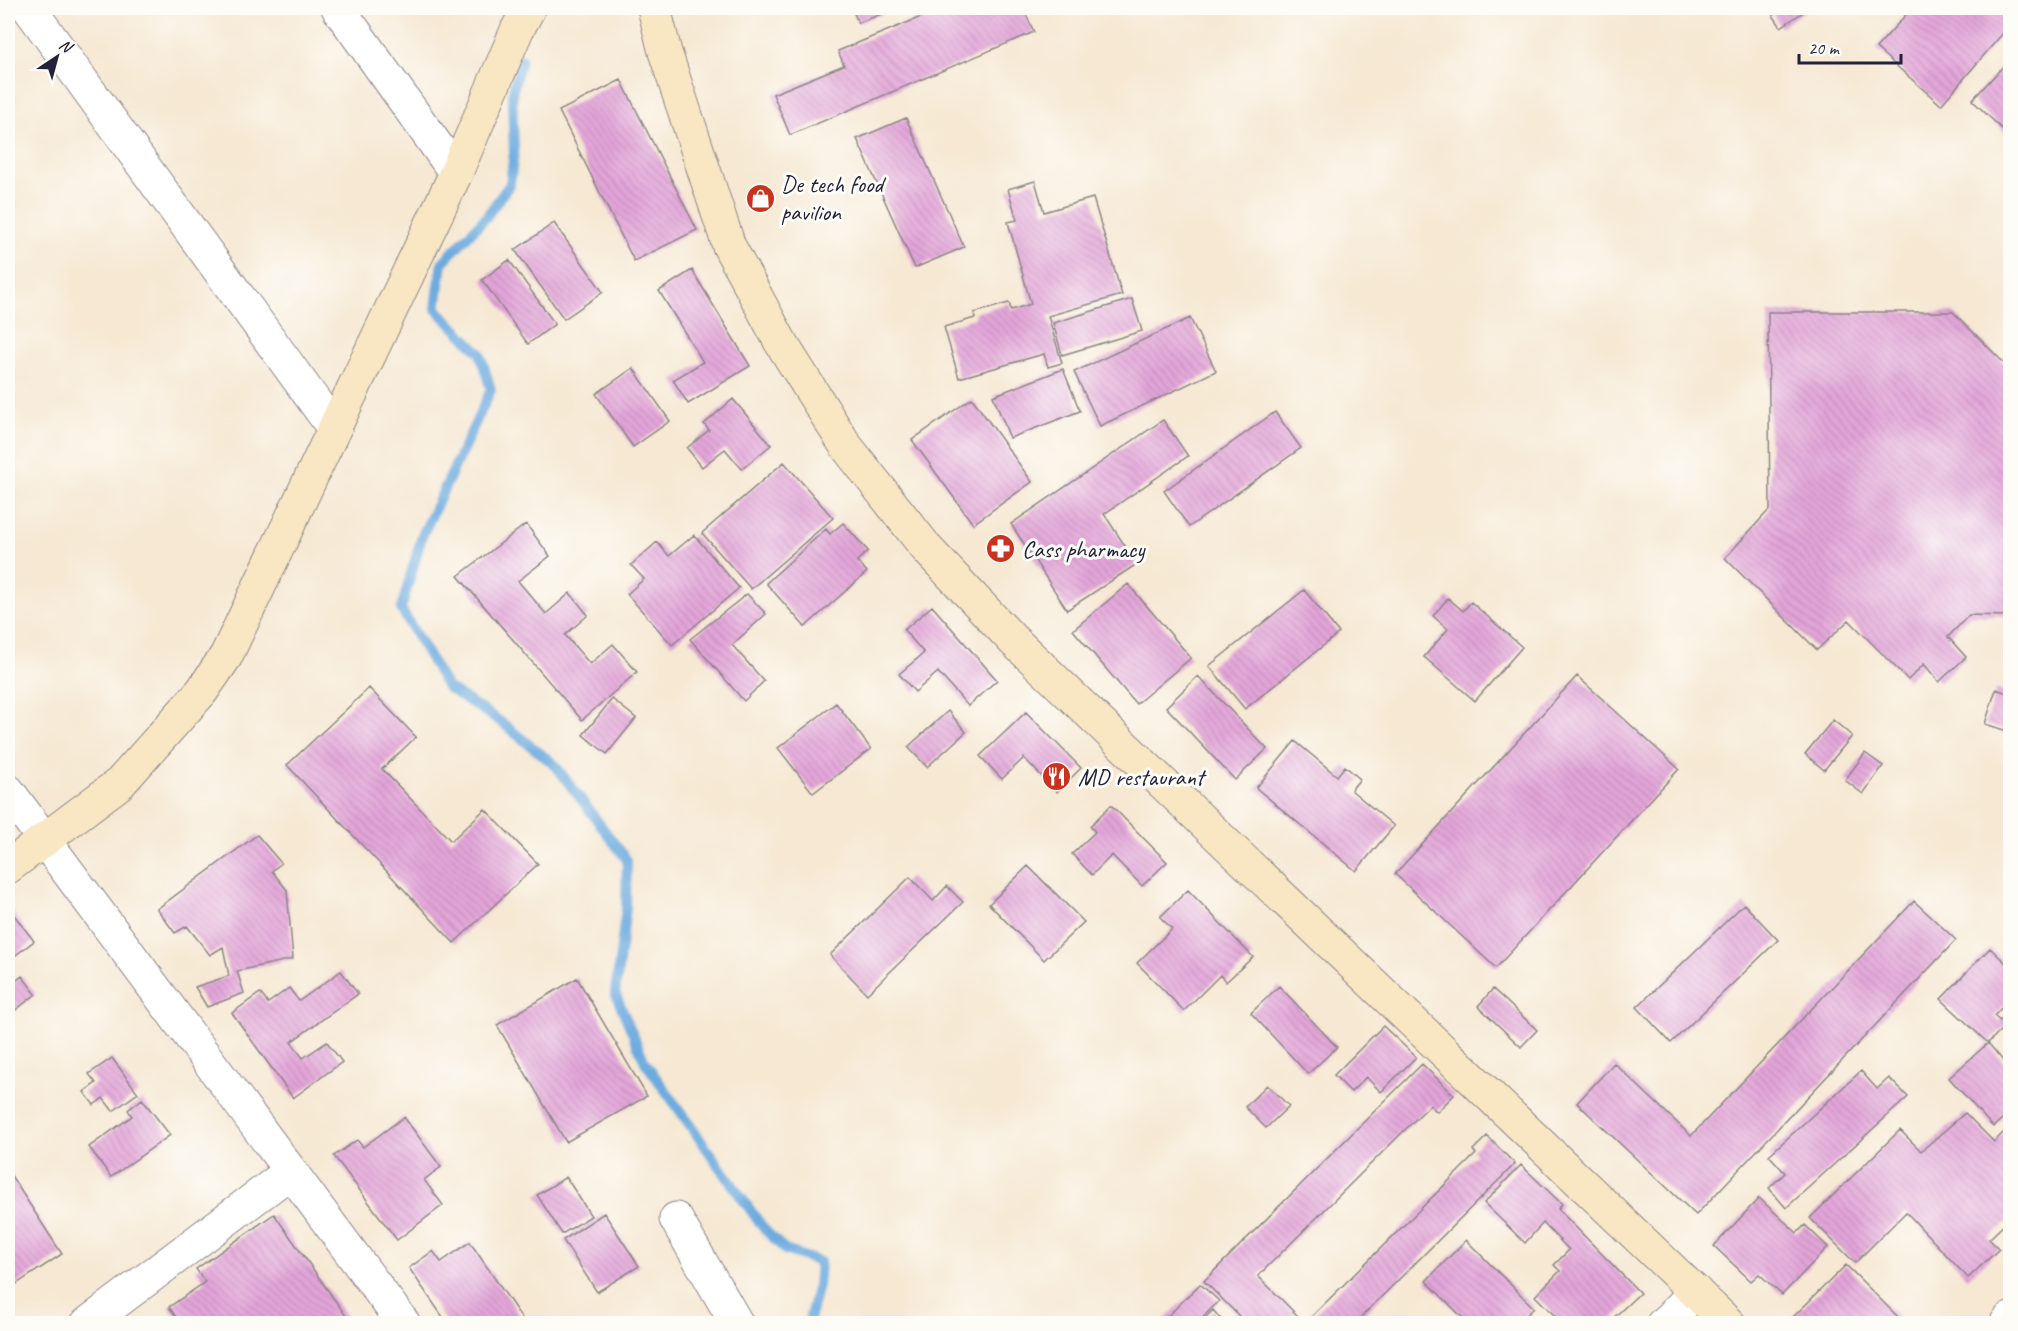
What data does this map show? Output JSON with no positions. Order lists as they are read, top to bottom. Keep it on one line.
{"places":{"shop":["De tech food pavilion"],"pharmacy":["Cass pharmacy"],"restaurant":["MD restaurant"]},"scale_bar":"20 m","north":"top right"}
